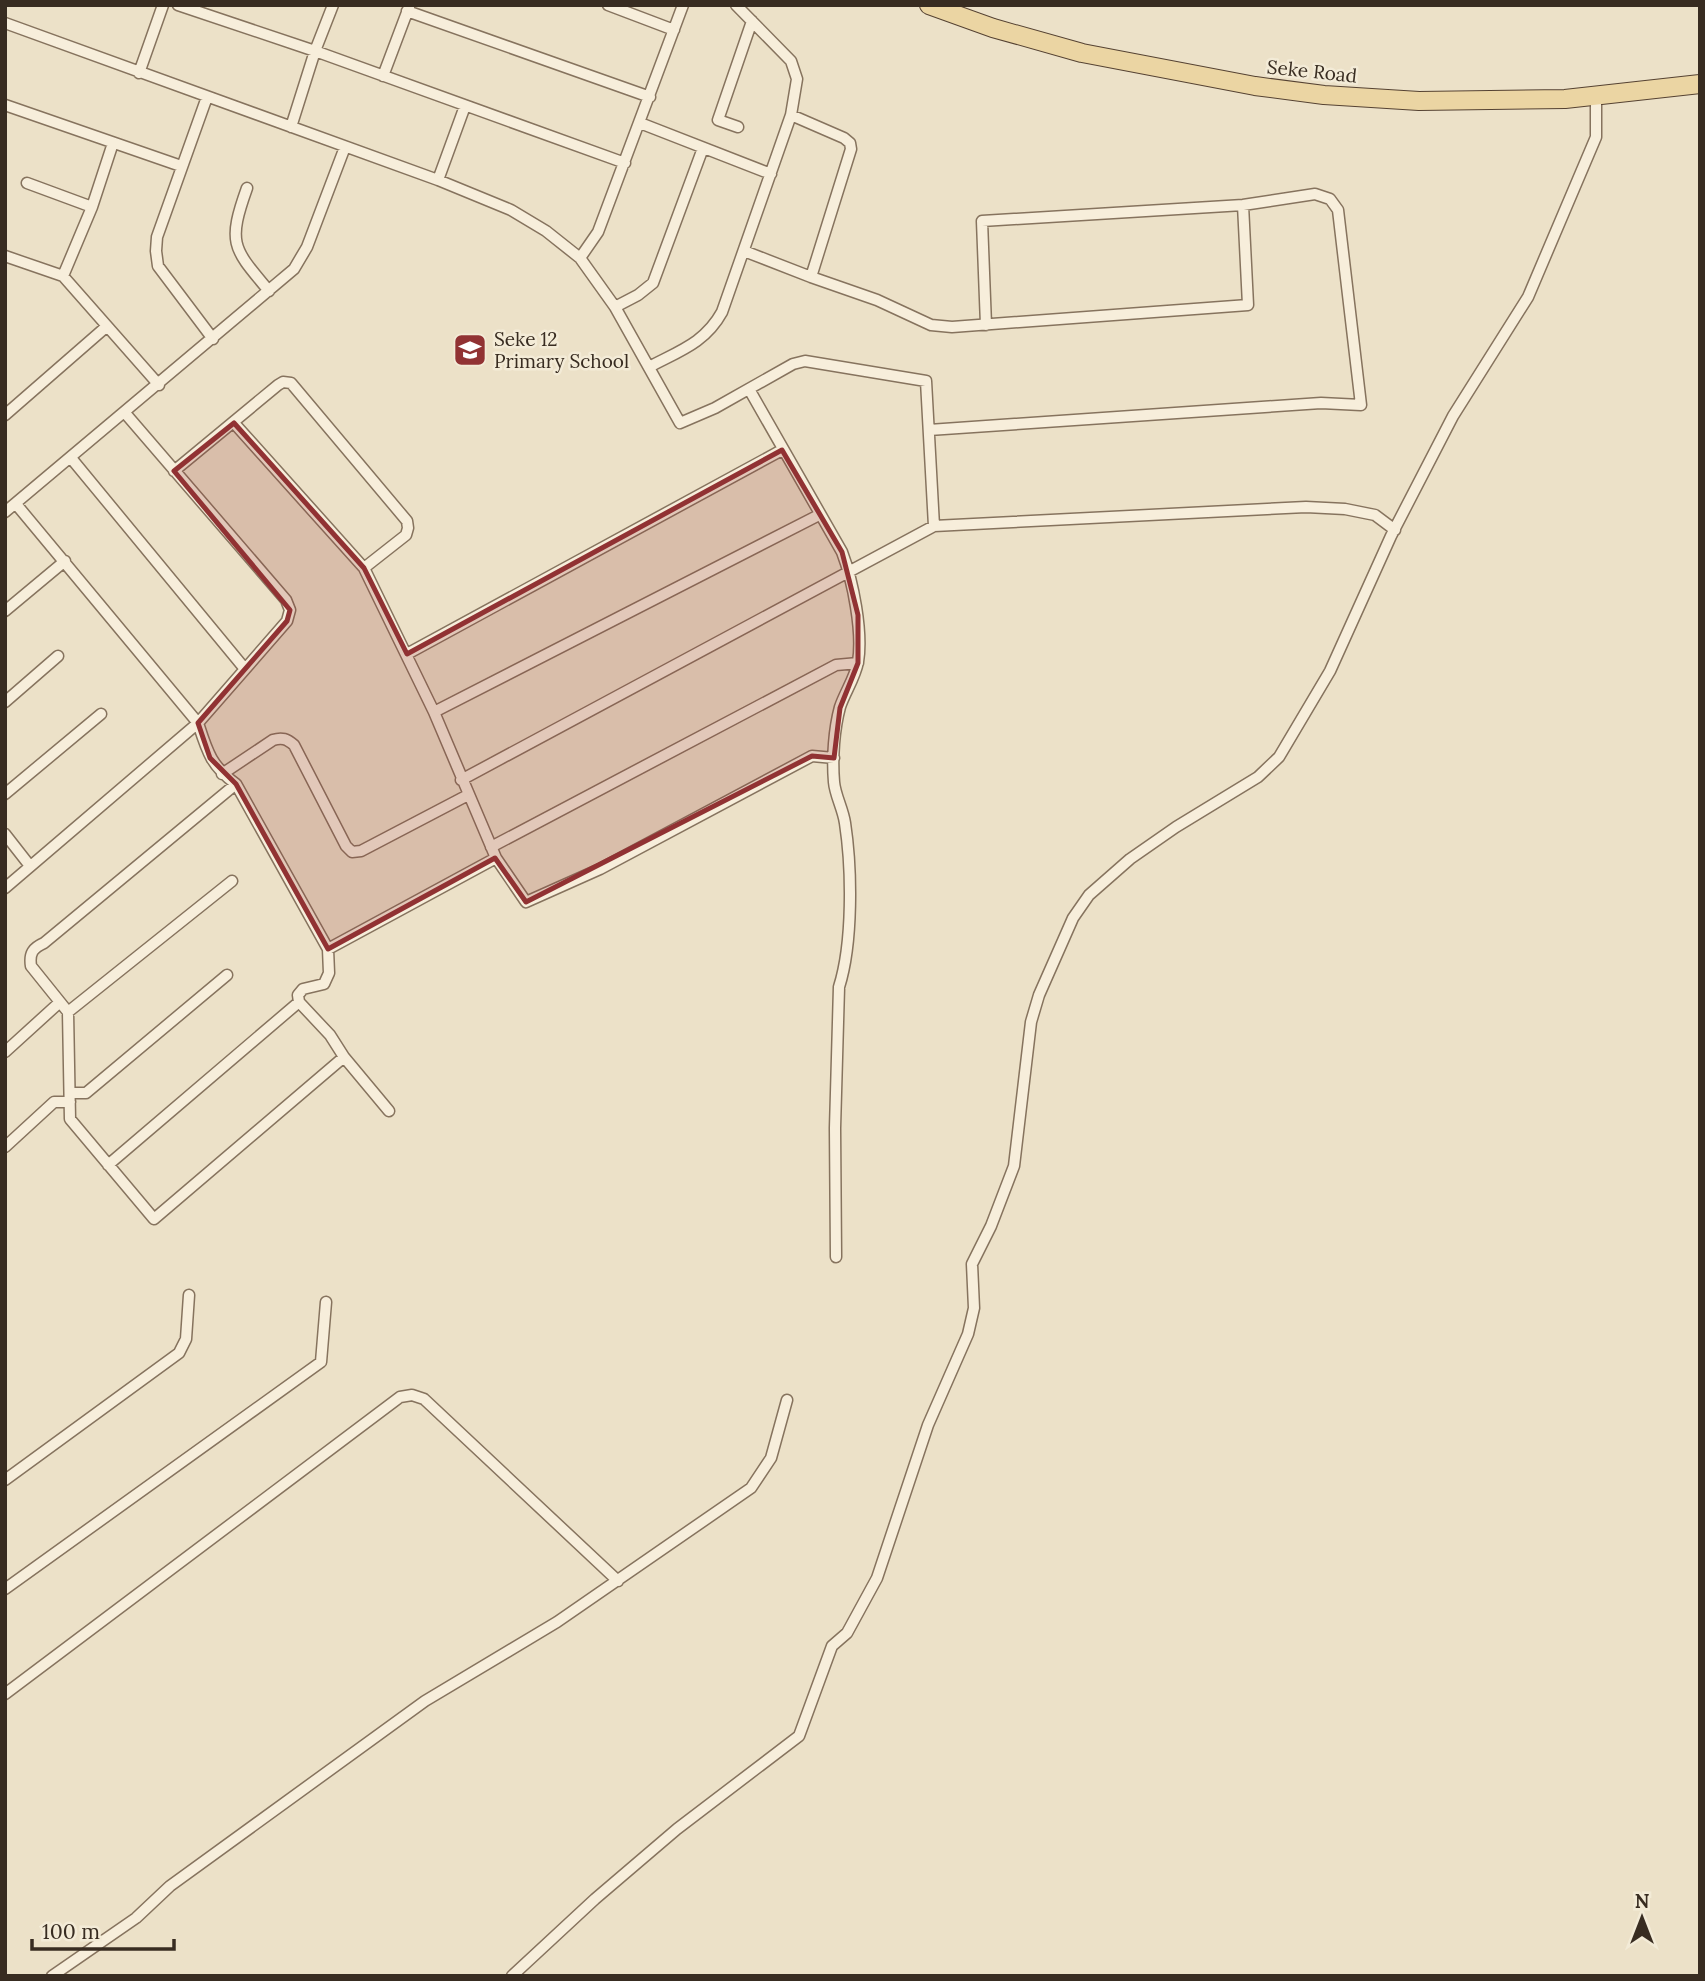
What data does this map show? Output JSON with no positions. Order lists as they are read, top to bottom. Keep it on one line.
{"streets":{"main road":["Seke Road"]},"places":{"school or university":["Seke 12 Primary School"]},"scale_bar":"100 m","north":"top"}
